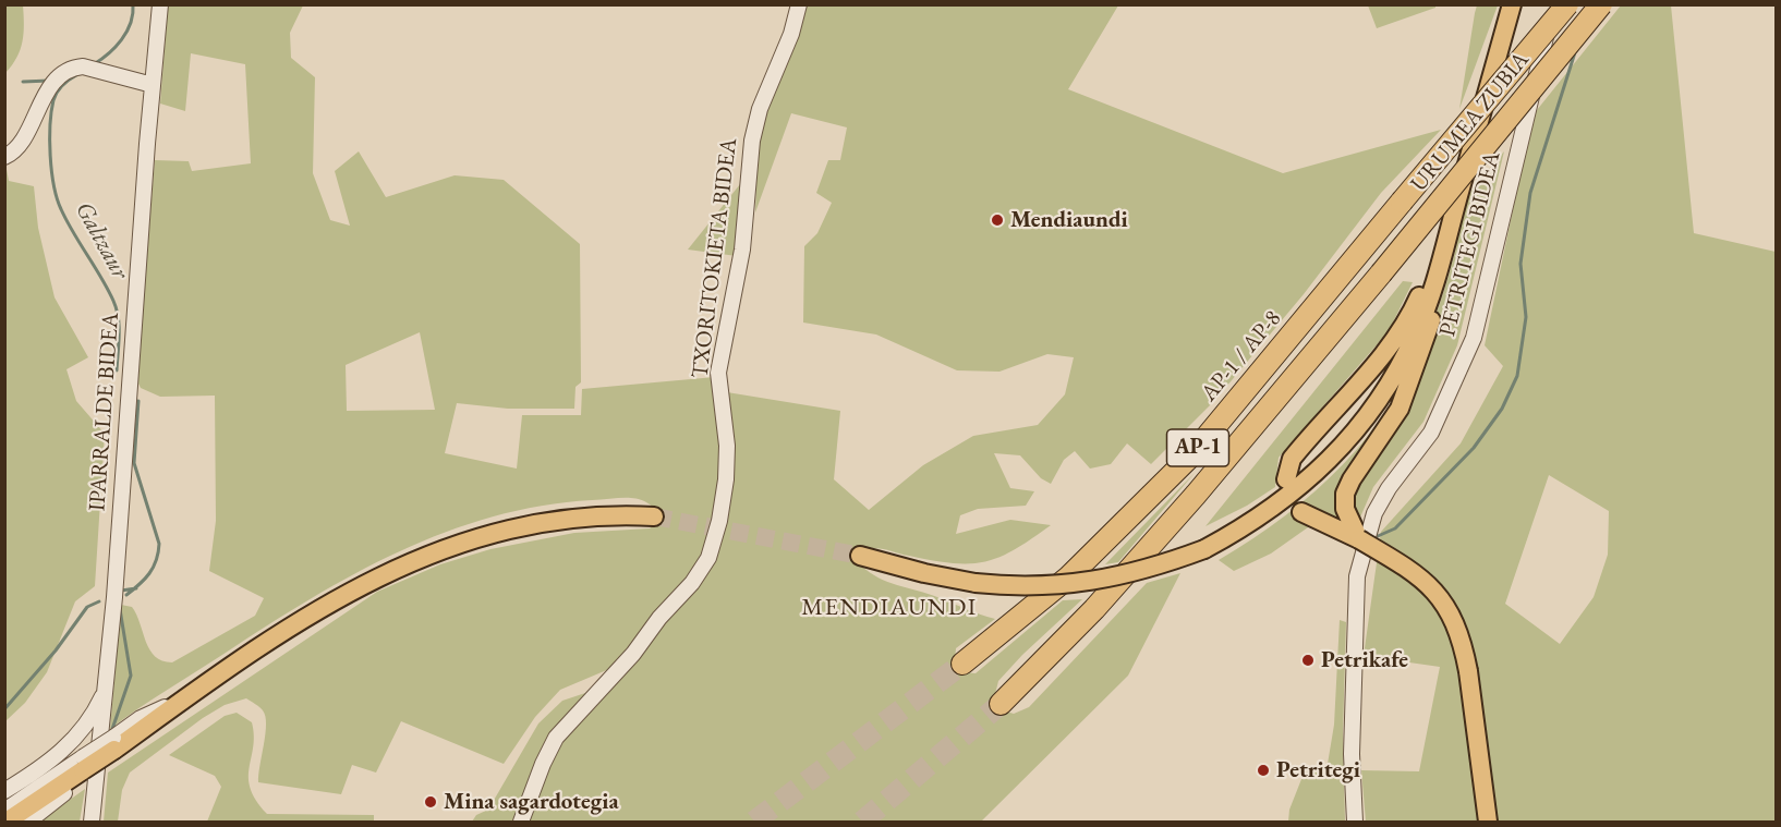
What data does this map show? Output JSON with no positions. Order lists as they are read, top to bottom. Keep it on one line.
{"streets":{"highway":["URUMEA ZUBIA","AP-1 / AP-8","AP-1"],"street":["PETRITEGI BIDEA","TXORITOKIETA BIDEA","IPARRALDE BIDEA"]},"crossings":[["URUMEA ZUBIA","AP-1 / AP-8"]],"districts":["MENDIAUNDI"],"water":["Galtzaur"],"places":["Mendiaundi","Petrikafe","Petritegi","Mina sagardotegia"]}
